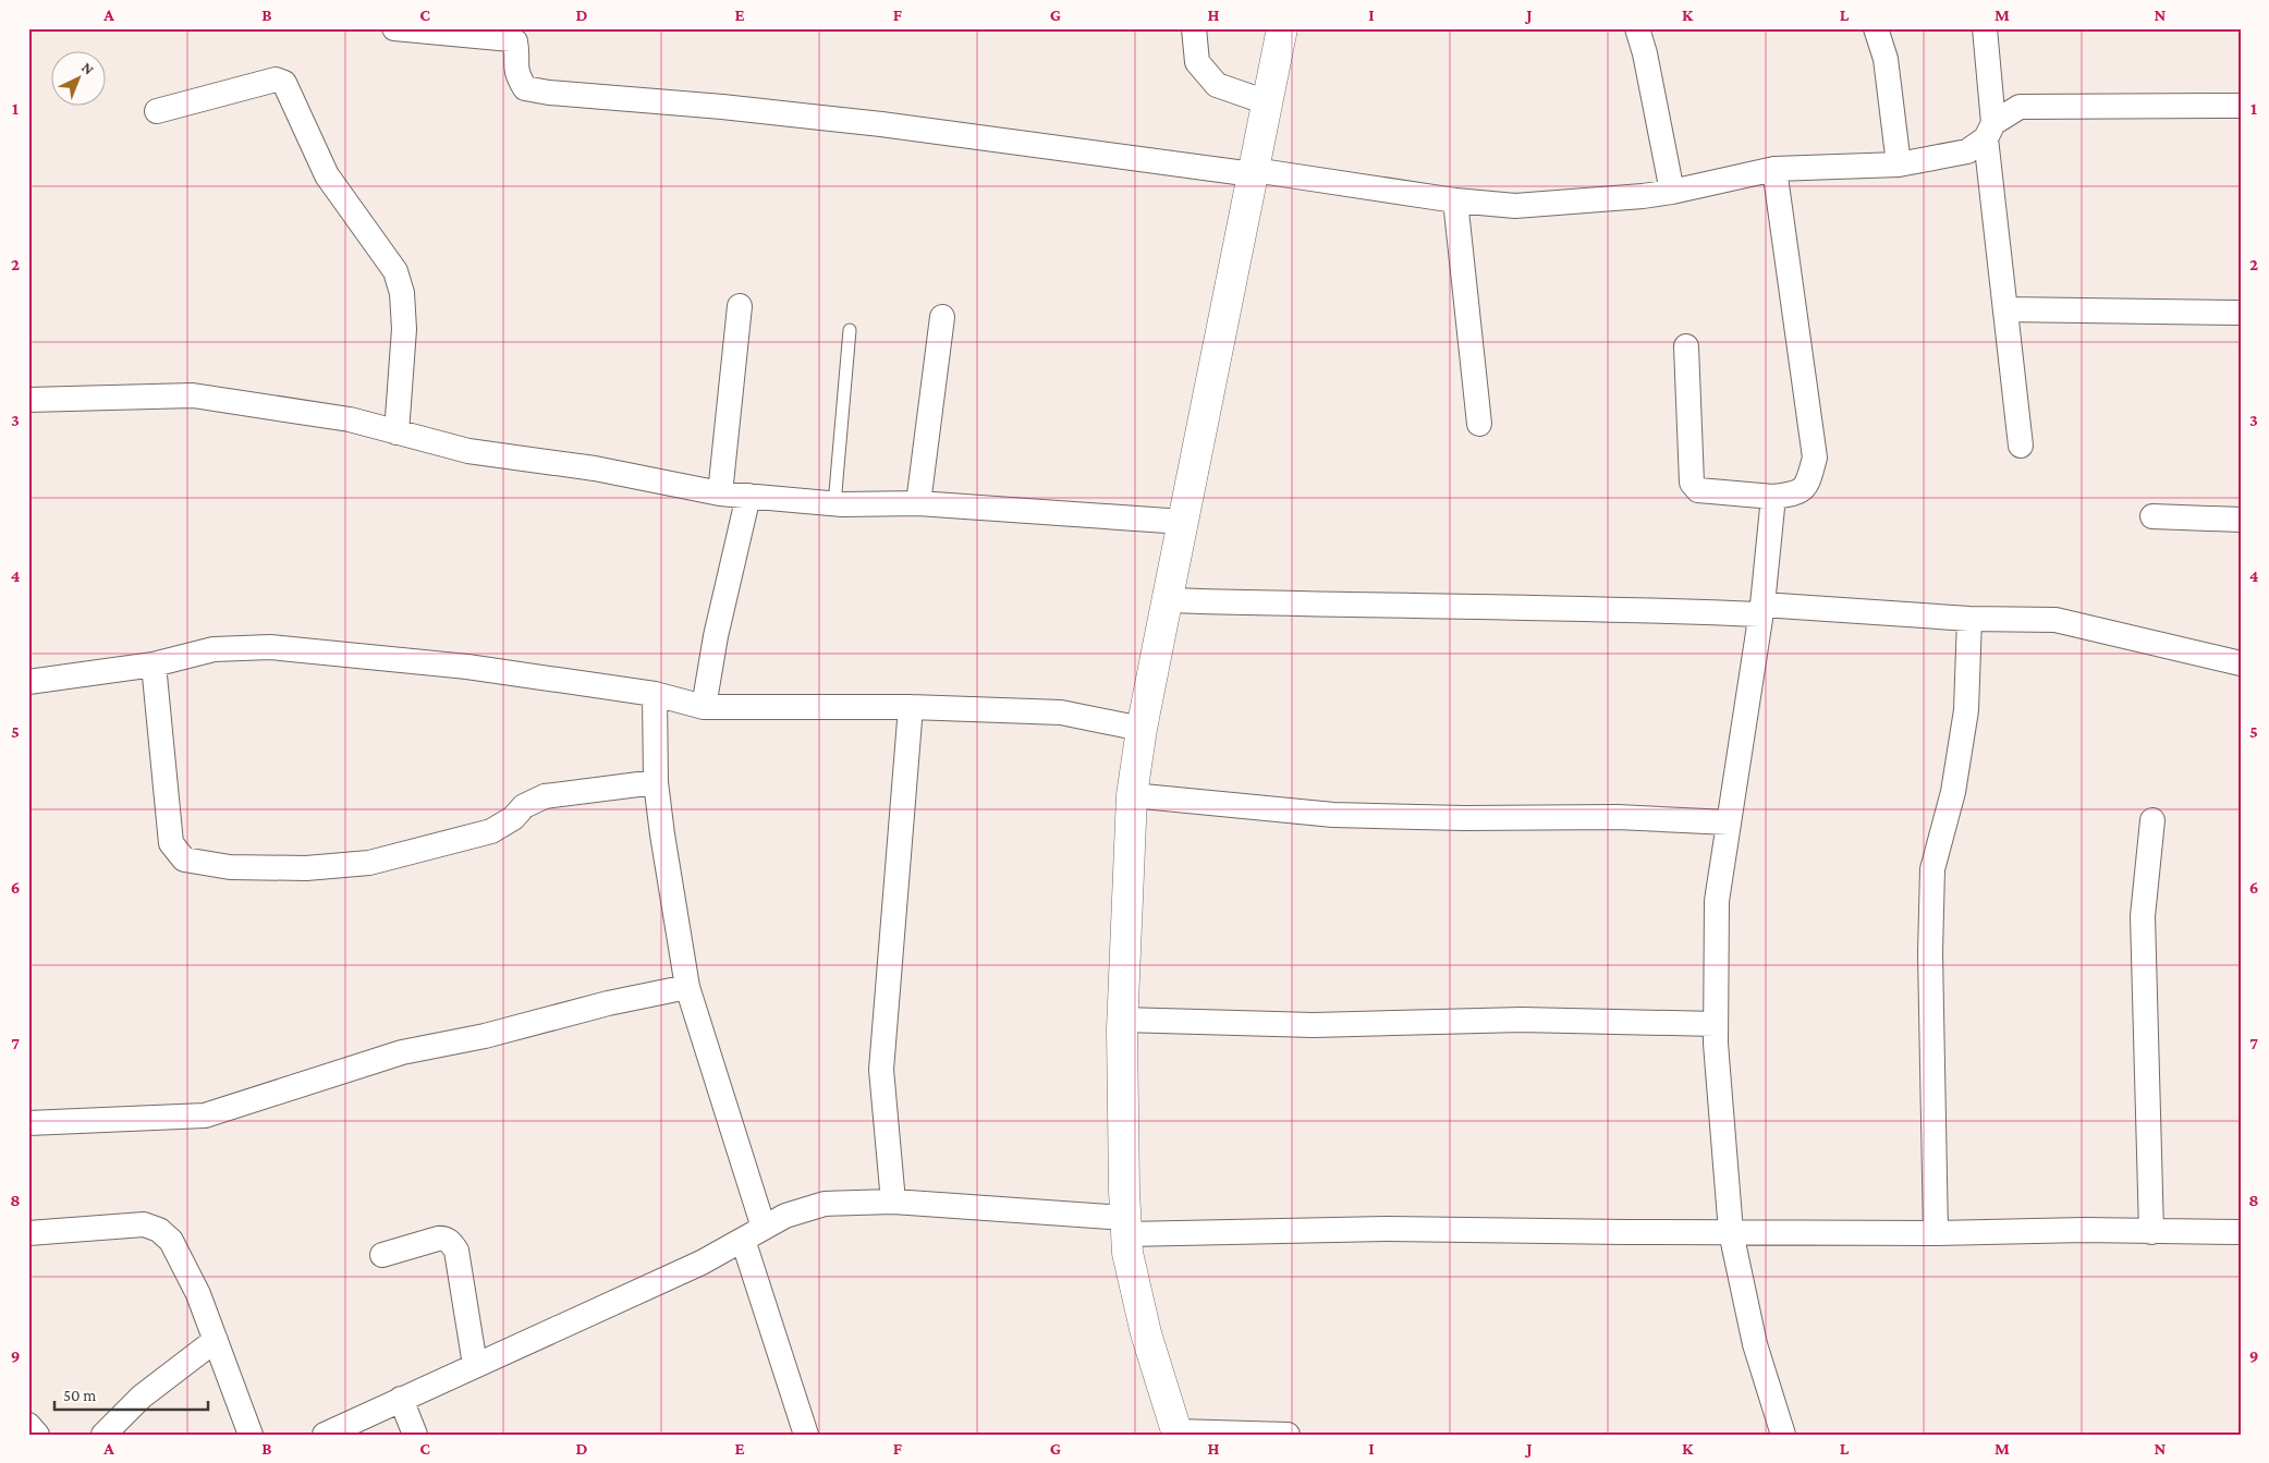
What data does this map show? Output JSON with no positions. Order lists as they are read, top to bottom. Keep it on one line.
{"scale_bar":"50 m","north":"top right","grid":{"columns":["A","B","C","D","E","F","G","H","I","J","K","L","M","N"],"rows":["1","2","3","4","5","6","7","8","9"]}}
